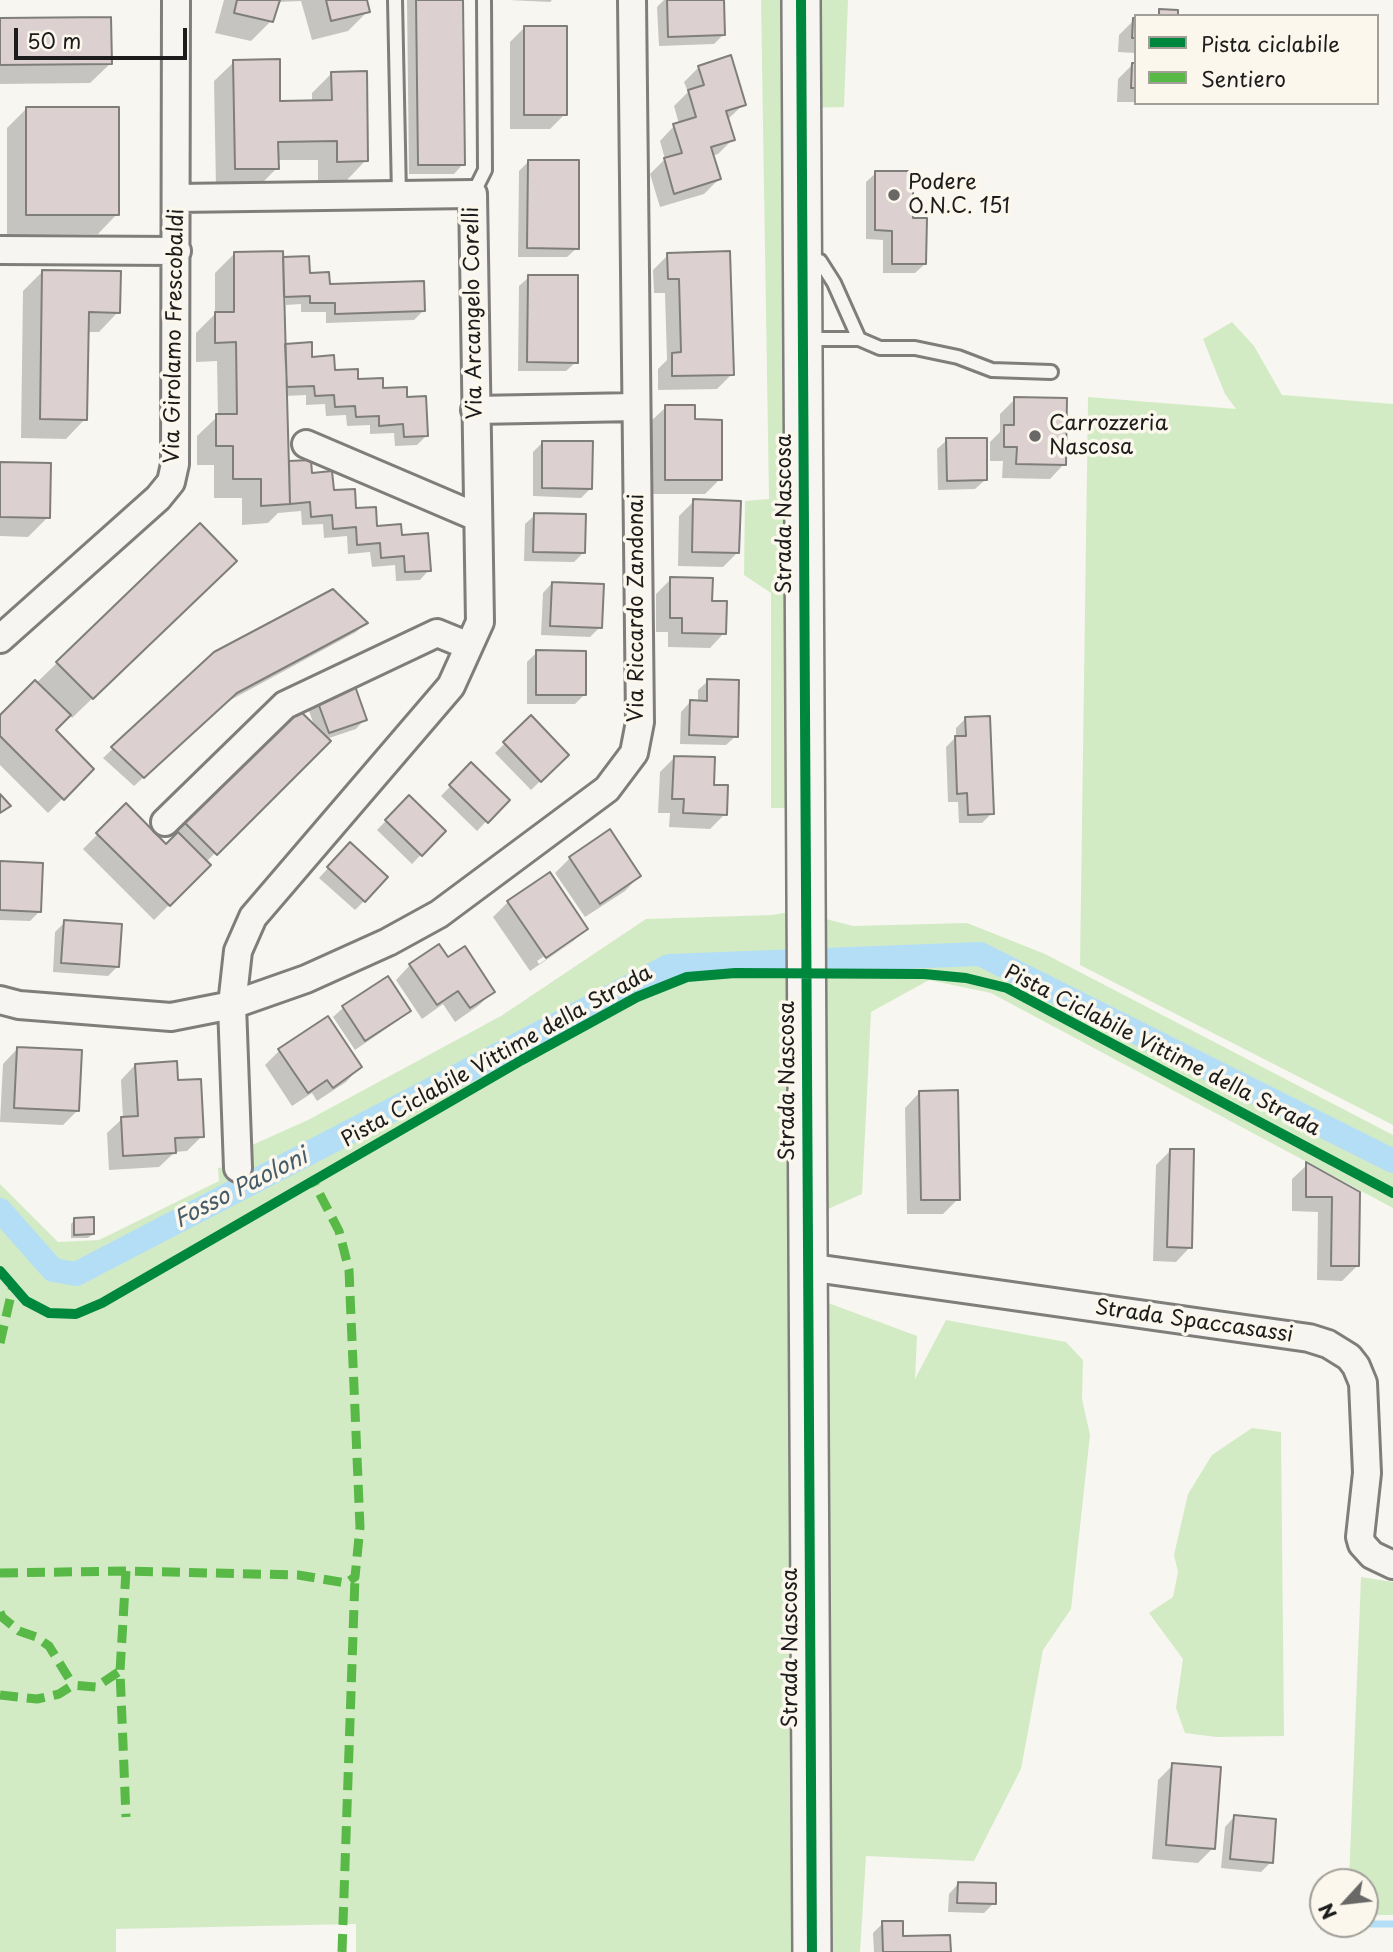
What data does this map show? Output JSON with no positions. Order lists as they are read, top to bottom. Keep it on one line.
{"streets":{"street":["Via Arcangelo Corelli","Via Girolamo Frescobaldi","Strada Nascosa","Via Riccardo Zandonai","Strada Spaccasassi"],"cycle path":["Pista Ciclabile Vittime della Strada"]},"crossings":[["Via Arcangelo Corelli","Via Girolamo Frescobaldi"],["Via Arcangelo Corelli","Via Riccardo Zandonai"],["Strada Nascosa","Strada Spaccasassi"]],"water":["Fosso Paoloni"],"places":["Podere O.N.C. 151","Carrozzeria Nascosa"],"legend":["Pista ciclabile","Sentiero"],"scale_bar":"50 m","north":"bottom left"}
